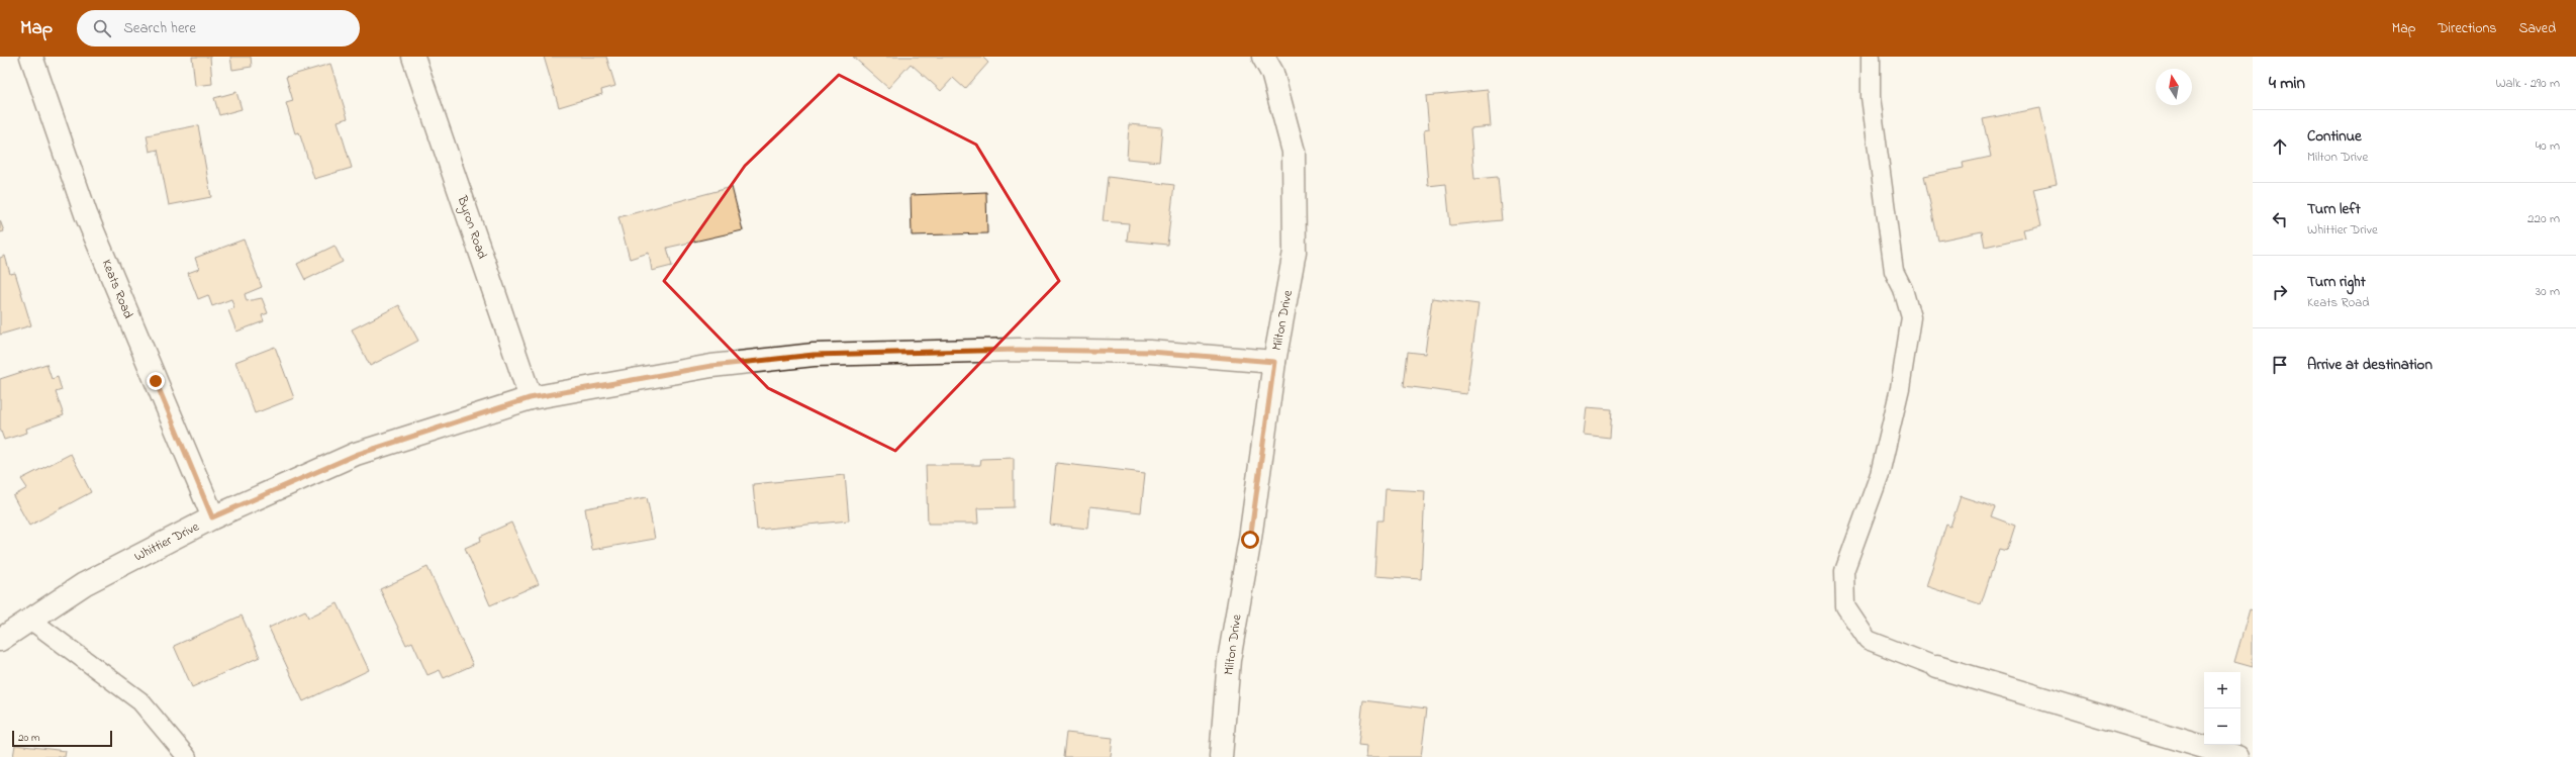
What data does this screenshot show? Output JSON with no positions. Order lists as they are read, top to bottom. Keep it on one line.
{"streets":{"street":["Byron Road","Keats Road","Milton Drive","Whittier Drive"]},"crossings":[["Byron Road","Whittier Drive"],["Keats Road","Whittier Drive"],["Milton Drive","Whittier Drive"]],"scale_bar":"20 m","north":"top","page":{"header":"Map","search":"Search here","nav":["Map","Directions","Saved"],"heading":["4 min","Walk · 290 m"],"list":[["Continue","Milton Drive","40 m"],["Turn left","Whittier Drive","220 m"],["Turn right","Keats Road","30 m"],"Arrive at destination"],"map_buttons":["+","−"],"scale":"20 m"}}
